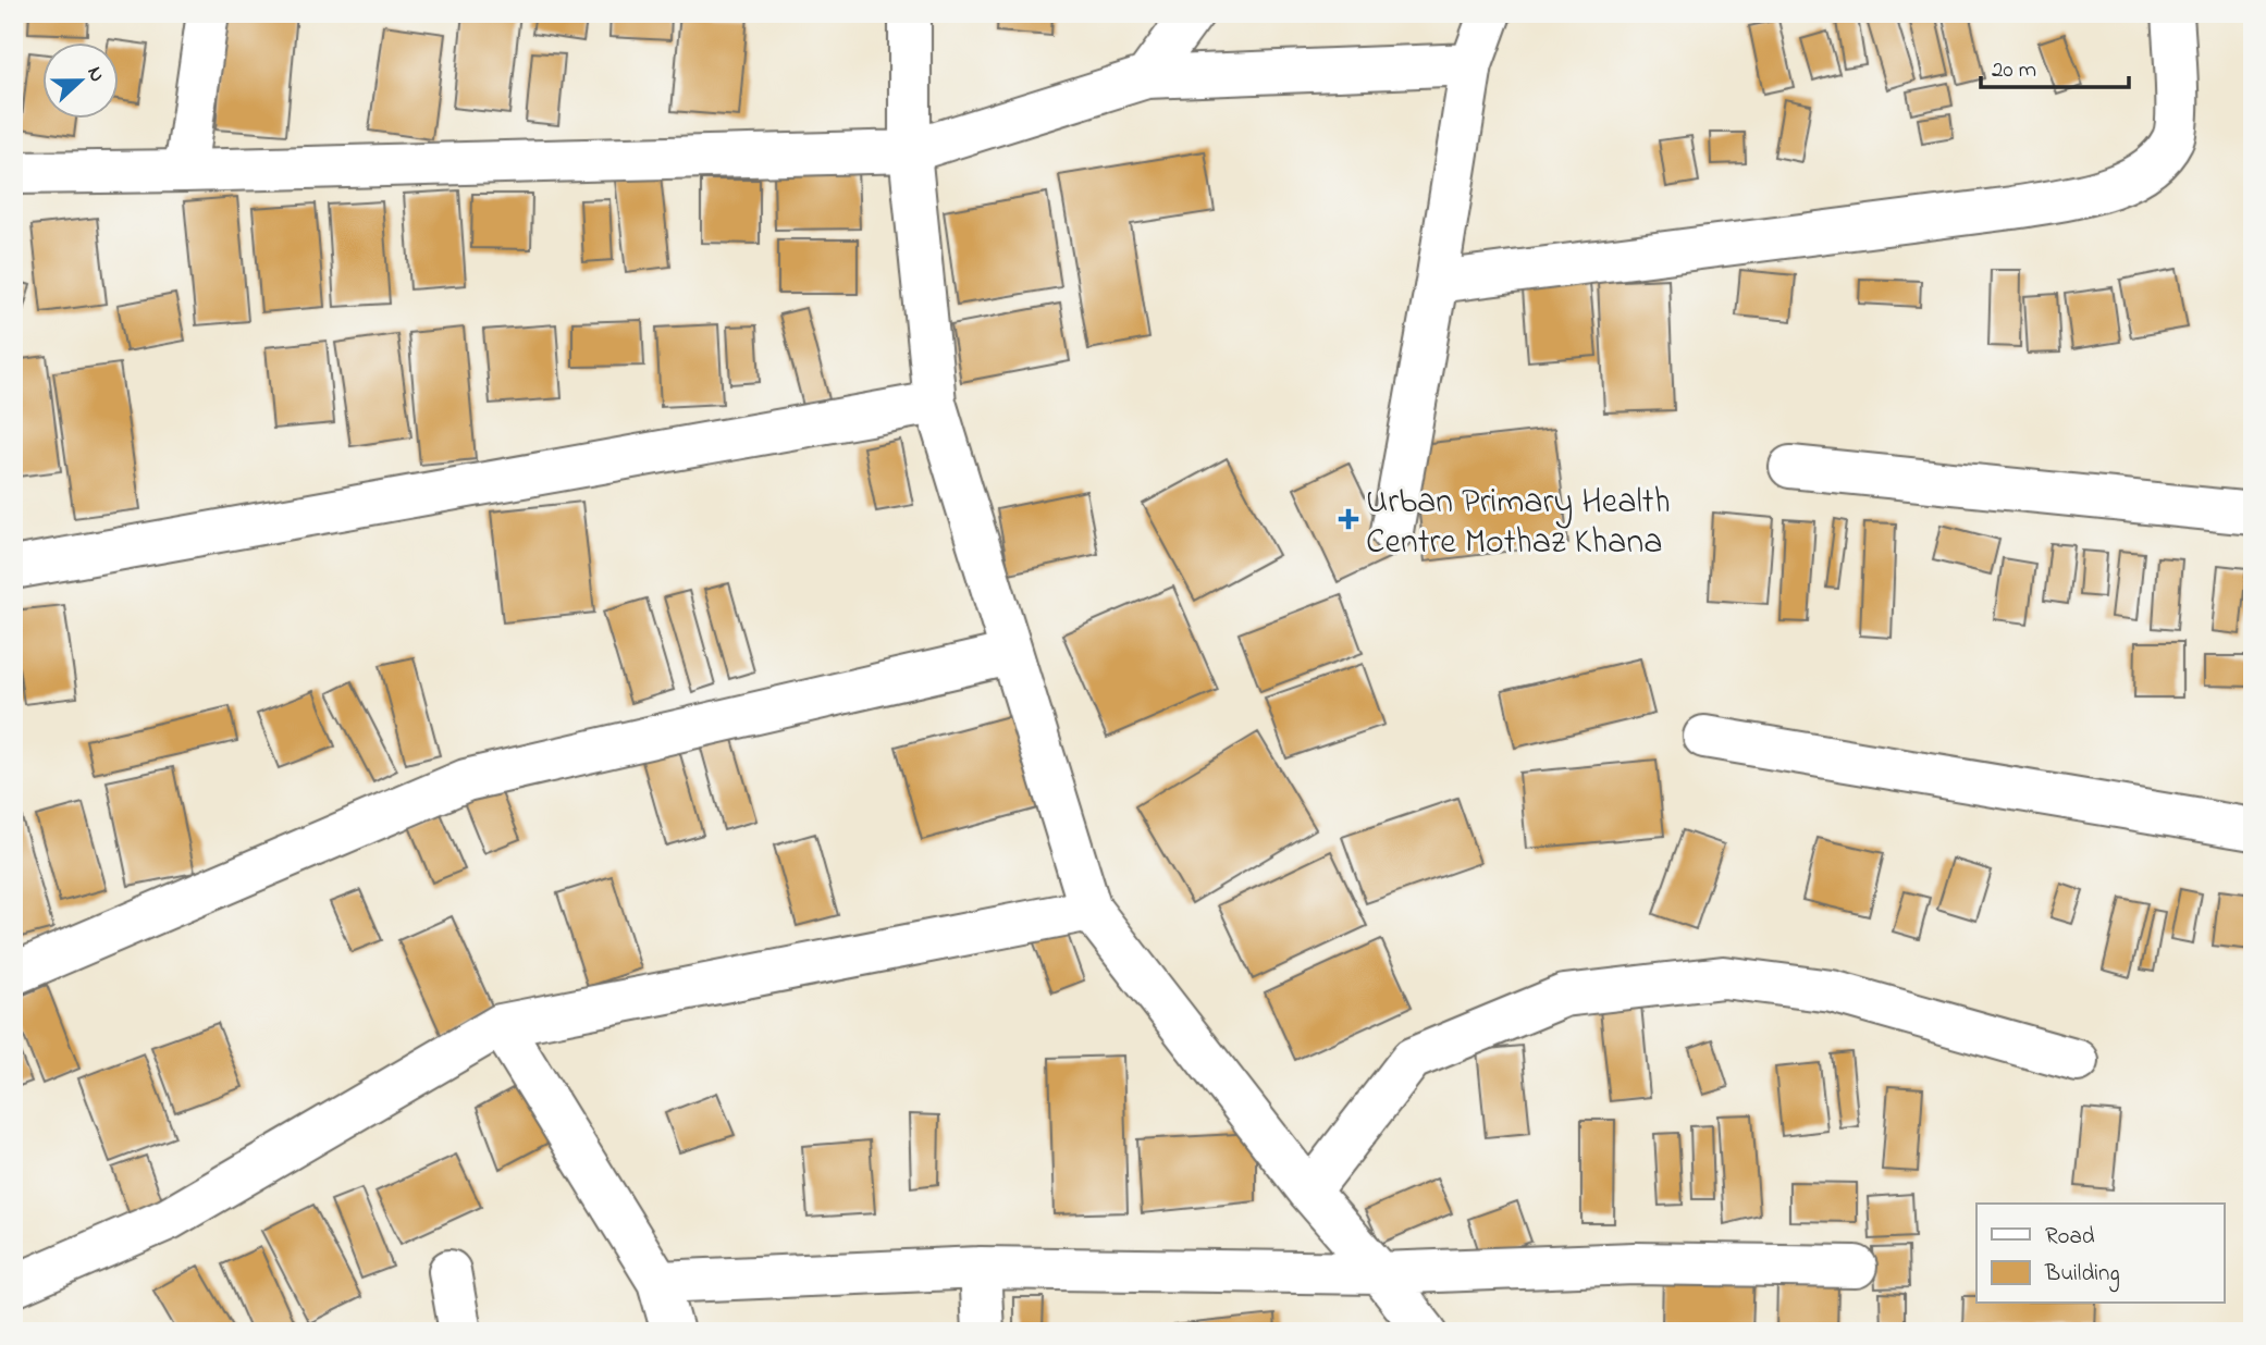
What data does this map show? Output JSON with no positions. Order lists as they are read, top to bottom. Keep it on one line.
{"places":{"health":["Urban Primary Health Centre Mothaz Khana"]},"legend":["Road","Building"],"scale_bar":"20 m","north":"right"}
